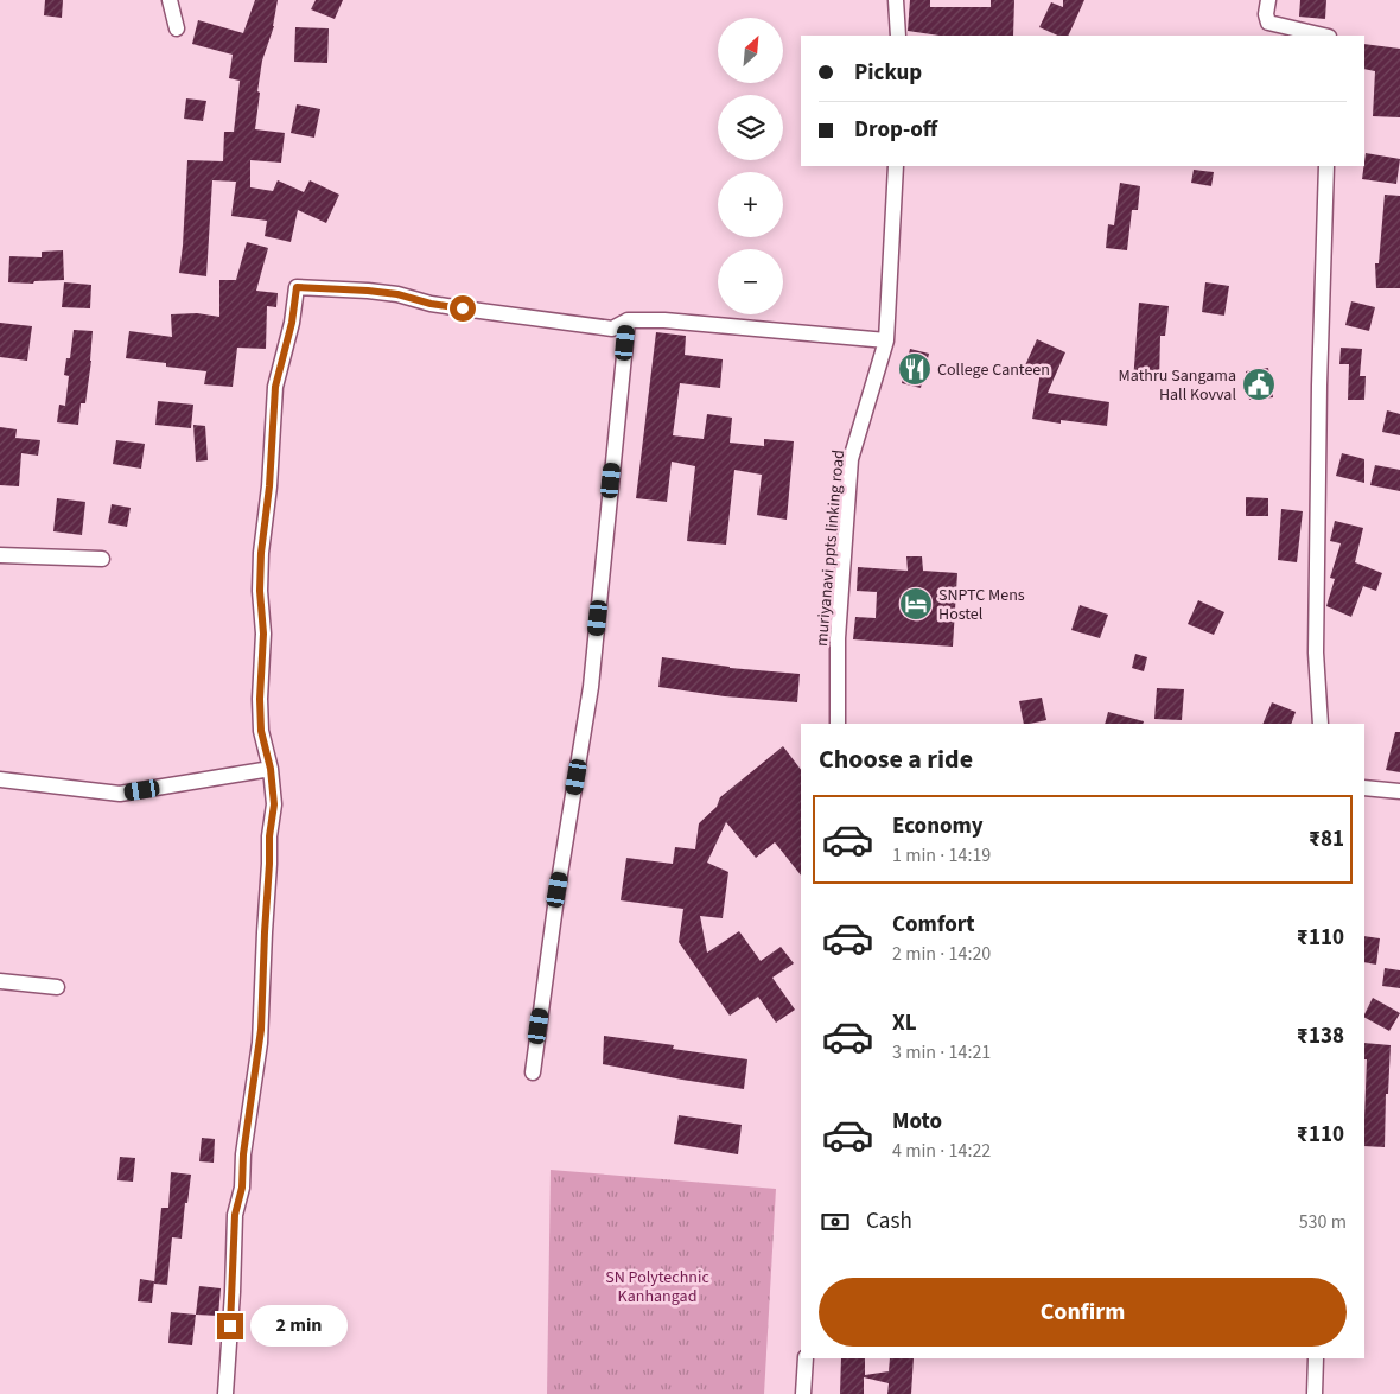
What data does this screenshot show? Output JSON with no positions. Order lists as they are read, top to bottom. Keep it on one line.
{"streets":{"street":["muriyanavi ppts linking road"]},"parks":["SN Polytechnic Kanhangad"],"places":{"restaurant":["College Canteen"],"public building":["Mathru Sangama Hall Kovval"],"hotel":["SNPTC Mens Hostel"]},"north":"top right","page":{"map_buttons":["+","−"],"banner":["Pickup","Drop-off"],"heading":"Choose a ride","list":[{"name":"Economy","note":"1 min · 14:19","value":"₹81"},{"name":"Comfort","note":"2 min · 14:20","value":"₹110"},{"name":"XL","note":"3 min · 14:21","value":"₹138"},{"name":"Moto","note":"4 min · 14:22","value":"₹110"}],"pay":["Cash","530 m"],"buttons":"Confirm","bubble":"2 min"}}
